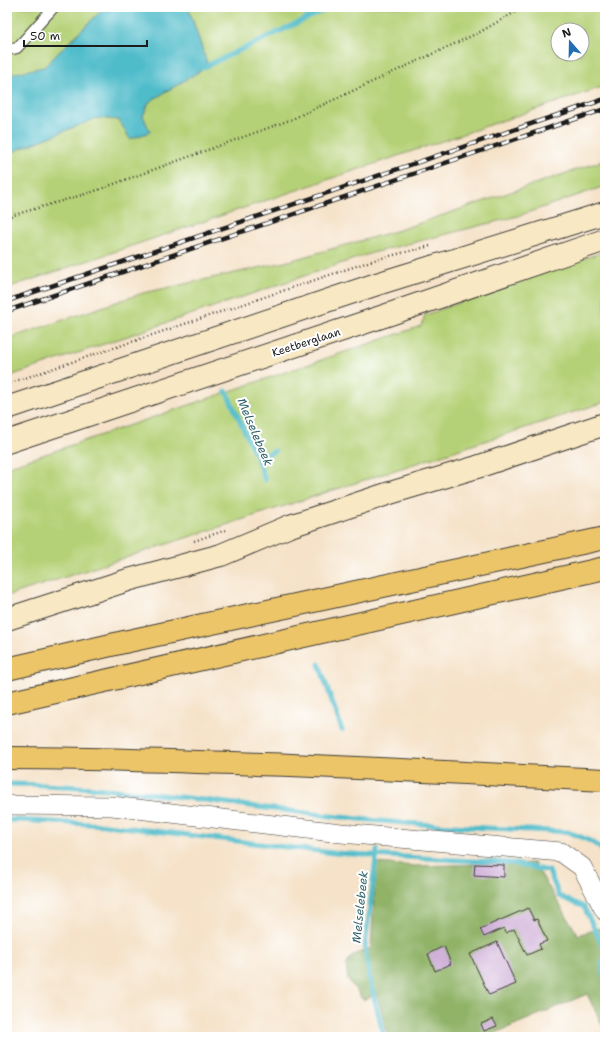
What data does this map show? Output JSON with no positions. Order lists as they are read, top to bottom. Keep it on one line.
{"streets":{"main road":["Keetberglaan"]},"water":["Melselebeek"],"scale_bar":"50 m","north":"top"}
